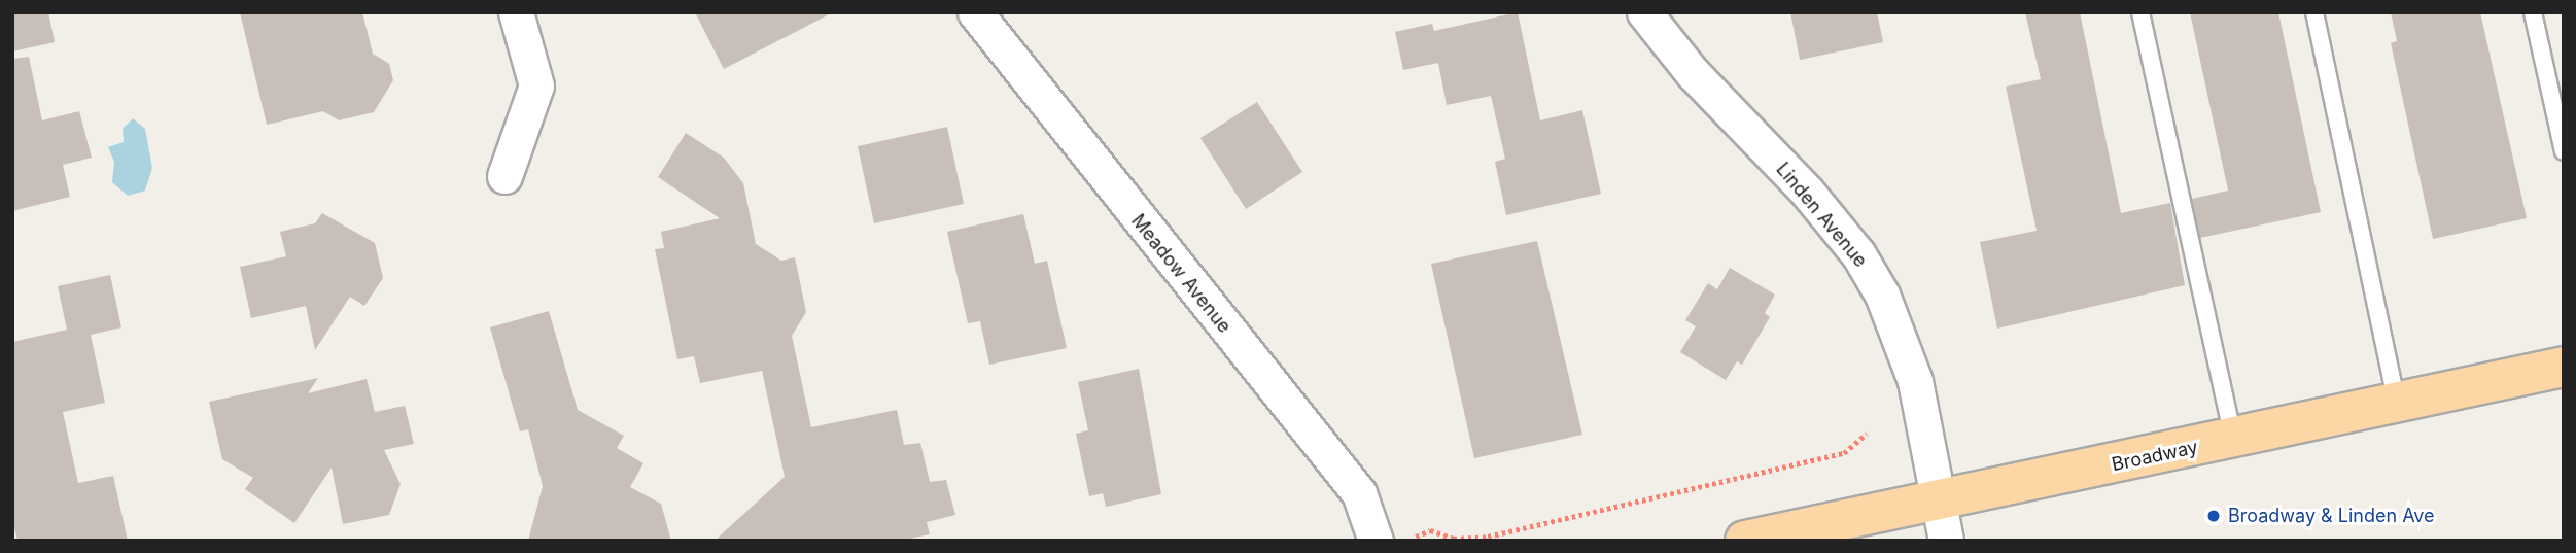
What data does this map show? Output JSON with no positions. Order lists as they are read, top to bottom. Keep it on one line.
{"streets":{"main road":["Broadway"],"street":["Linden Avenue","Meadow Avenue"]},"crossings":[["Linden Avenue","Broadway"]],"places":["Broadway & Linden Ave"]}
